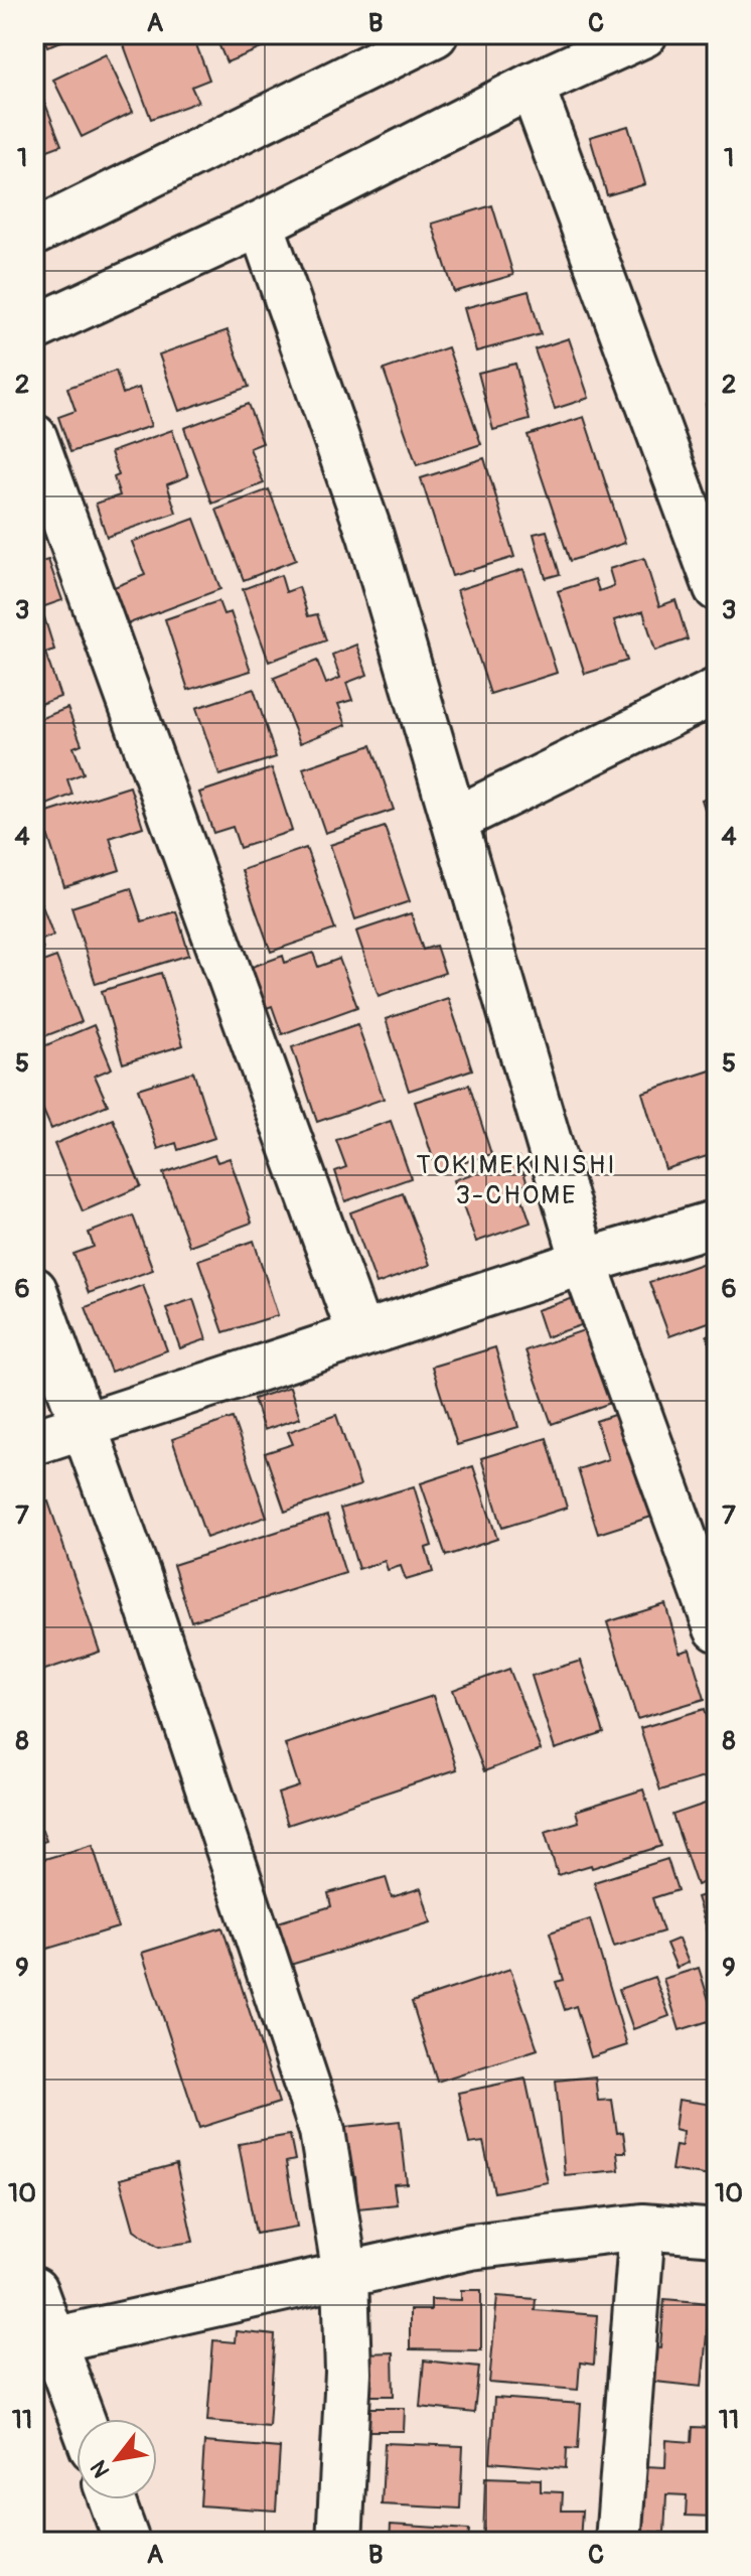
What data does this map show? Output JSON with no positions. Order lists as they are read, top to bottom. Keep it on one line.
{"districts":["TOKIMEKINISHI 3-CHOME"],"north":"bottom left","grid":{"columns":["A","B","C"],"rows":["1","2","3","4","5","6","7","8","9","10","11"]}}
